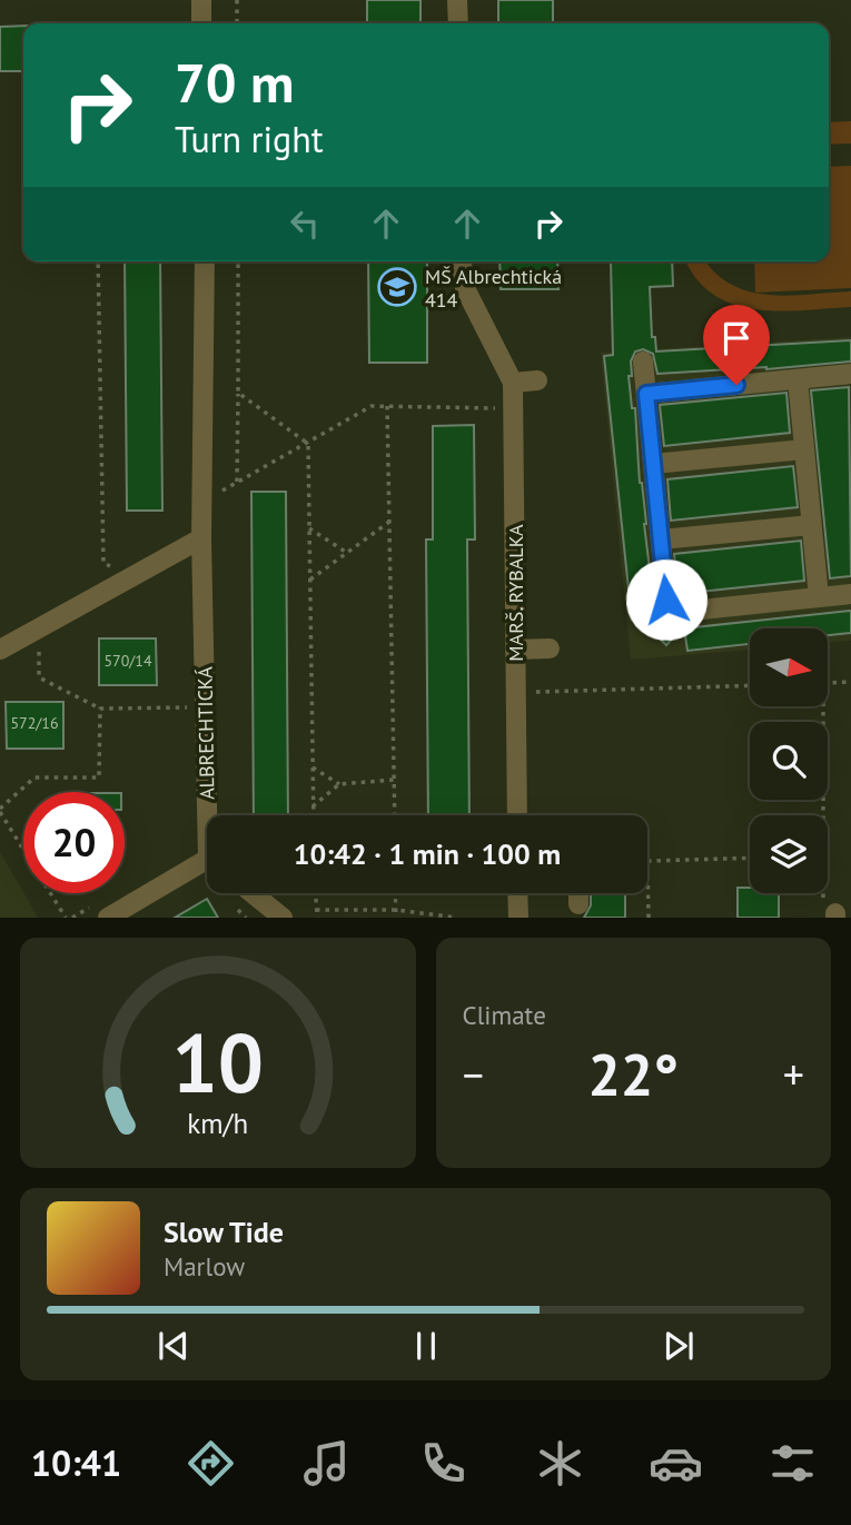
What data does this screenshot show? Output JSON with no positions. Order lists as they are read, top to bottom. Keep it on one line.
{"streets":{"street":["MARŠ. RYBALKA","ALBRECHTICKÁ"]},"places":{"school or university":["MŠ Albrechtická 414"]},"house_numbers":["570/14","572/16"],"north":"right","page":{"turn":["70 m","Turn right"],"limit":"20","trip":"10:42 · 1 min · 100 m","tile":"Climate","heat":["−","22°","+"],"song":["Slow Tide","Marlow"],"tabs":"10:41","gauge":["10","km/h"]}}
